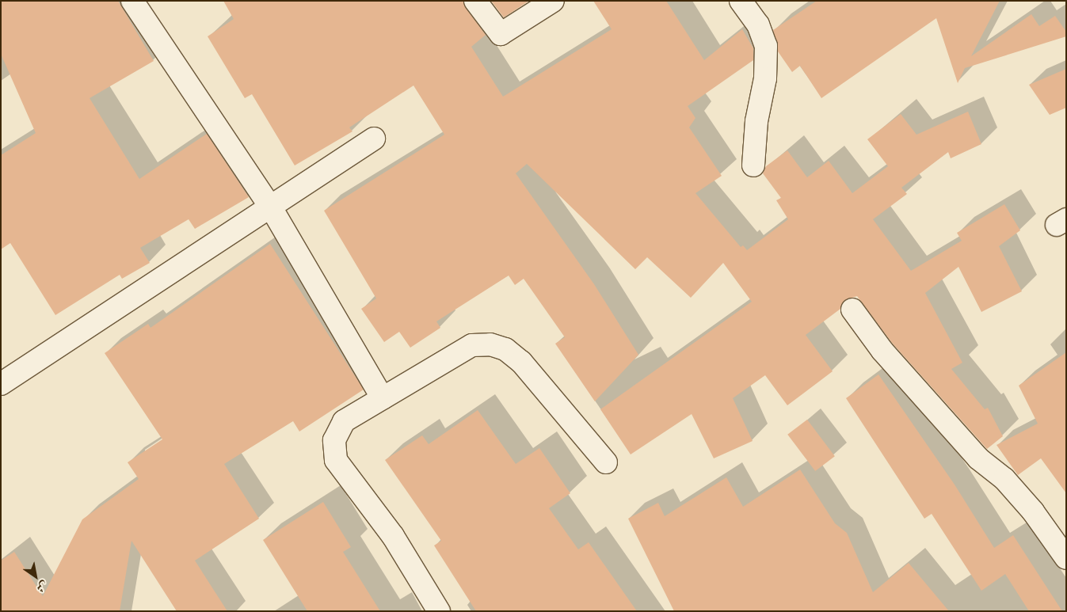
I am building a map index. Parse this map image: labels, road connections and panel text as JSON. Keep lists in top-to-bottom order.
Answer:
{
  "north": "bottom right"
}
